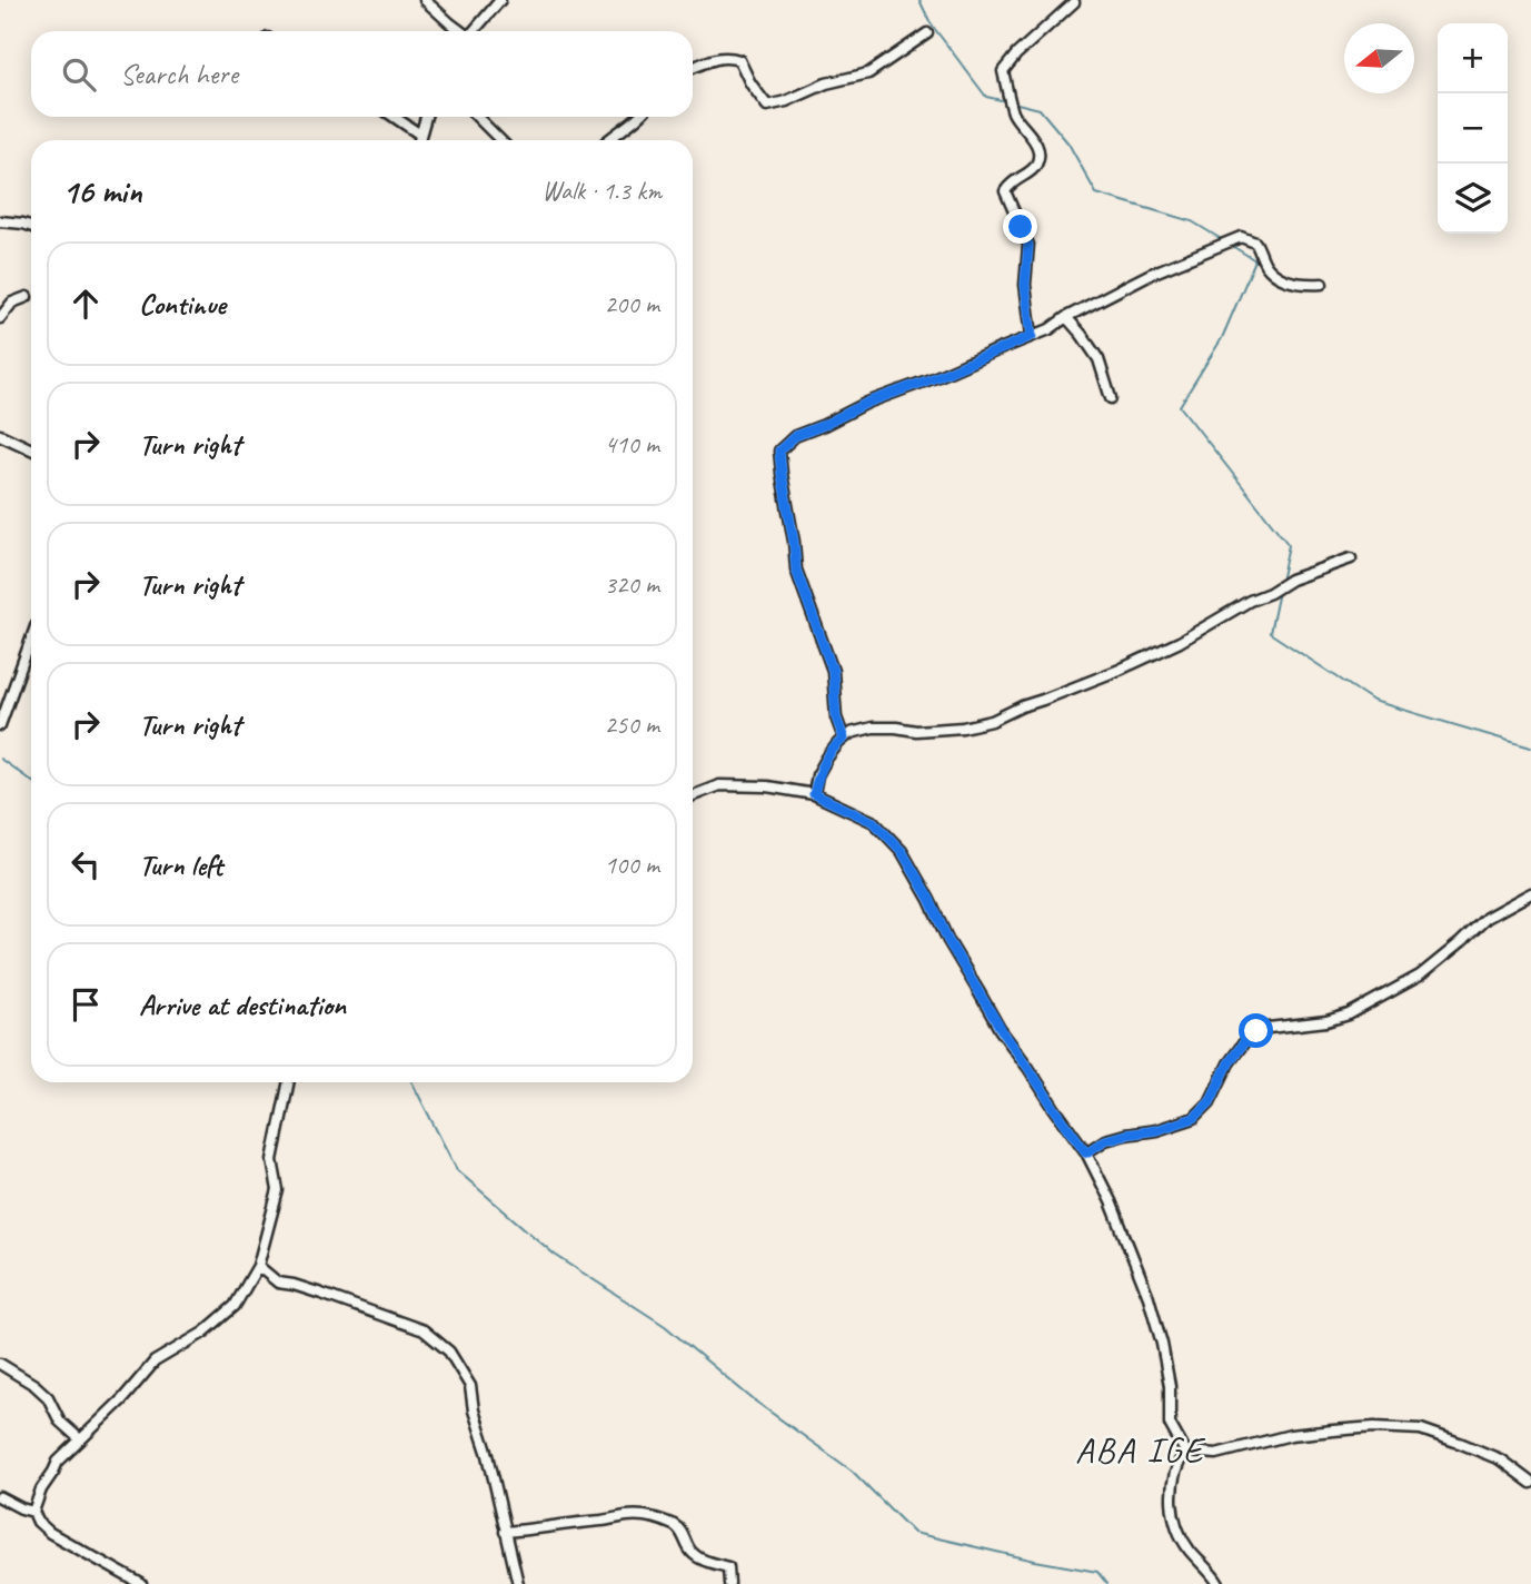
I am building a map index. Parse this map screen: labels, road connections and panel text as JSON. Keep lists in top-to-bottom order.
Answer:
{
  "districts": ["ABA IGE"],
  "north": "left",
  "page": {
    "map_buttons": ["+", "−"],
    "search": "Search here",
    "heading": ["16 min", "Walk · 1.3 km"],
    "list": [
      ["Continue", "200 m"],
      ["Turn right", "410 m"],
      ["Turn right", "320 m"],
      ["Turn right", "250 m"],
      ["Turn left", "100 m"],
      "Arrive at destination"
    ]
  }
}
